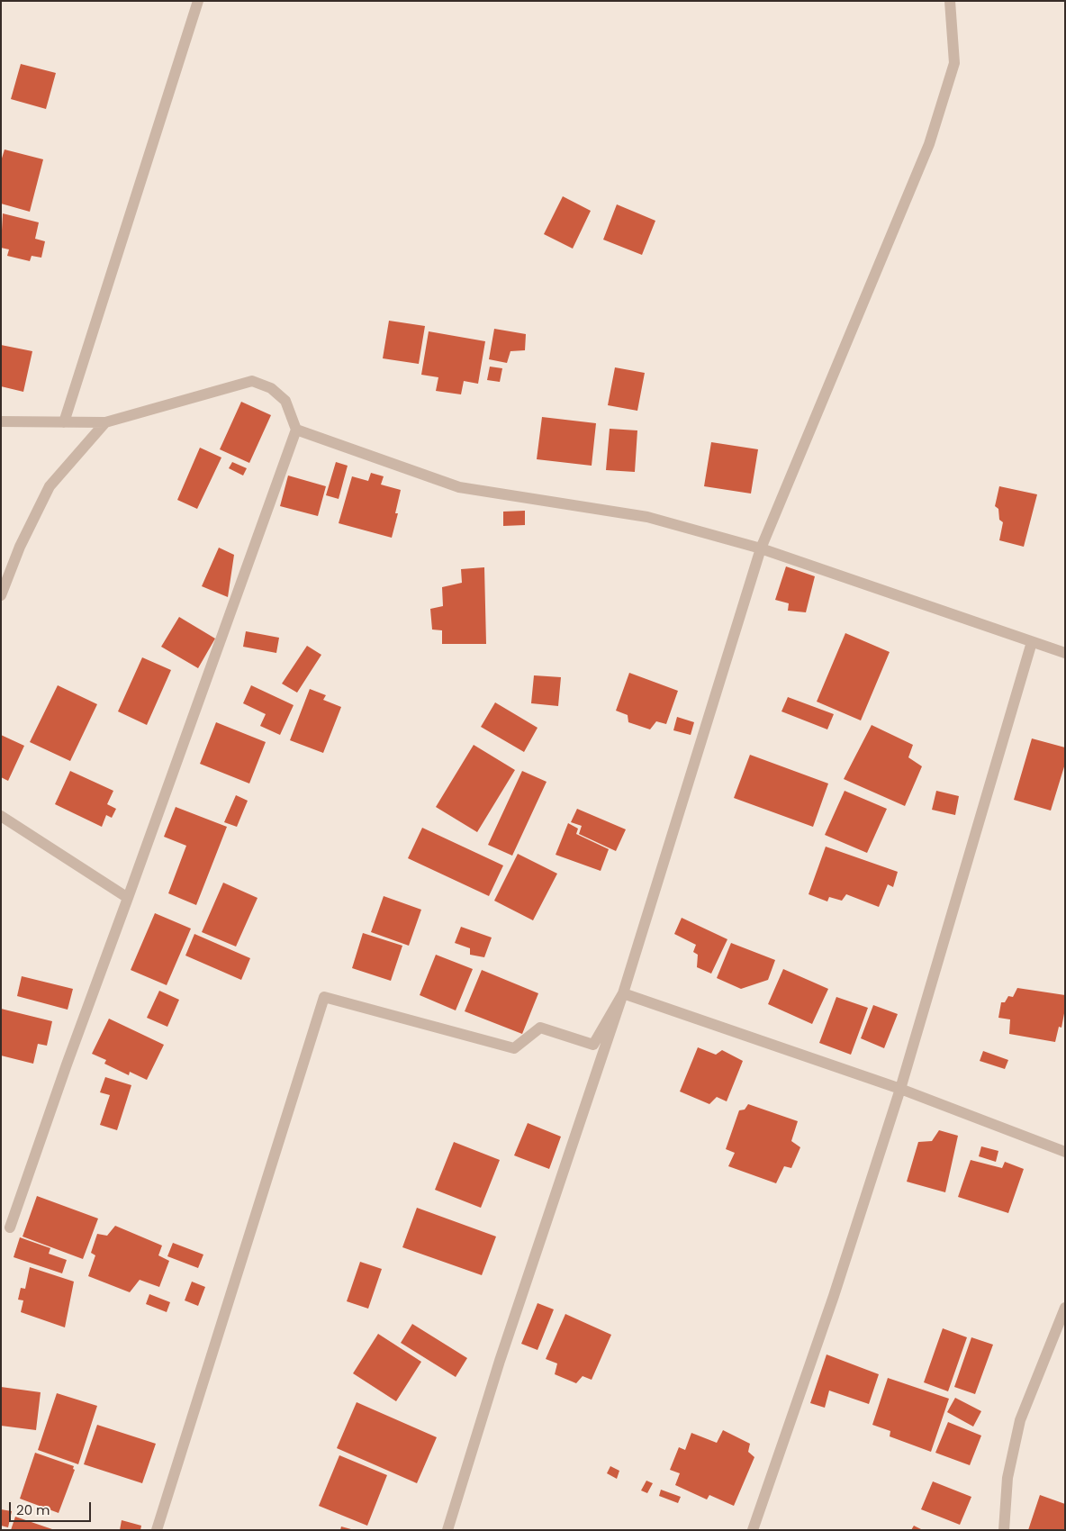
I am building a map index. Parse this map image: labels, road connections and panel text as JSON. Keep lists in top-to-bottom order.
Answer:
{
  "scale_bar": "20 m"
}
